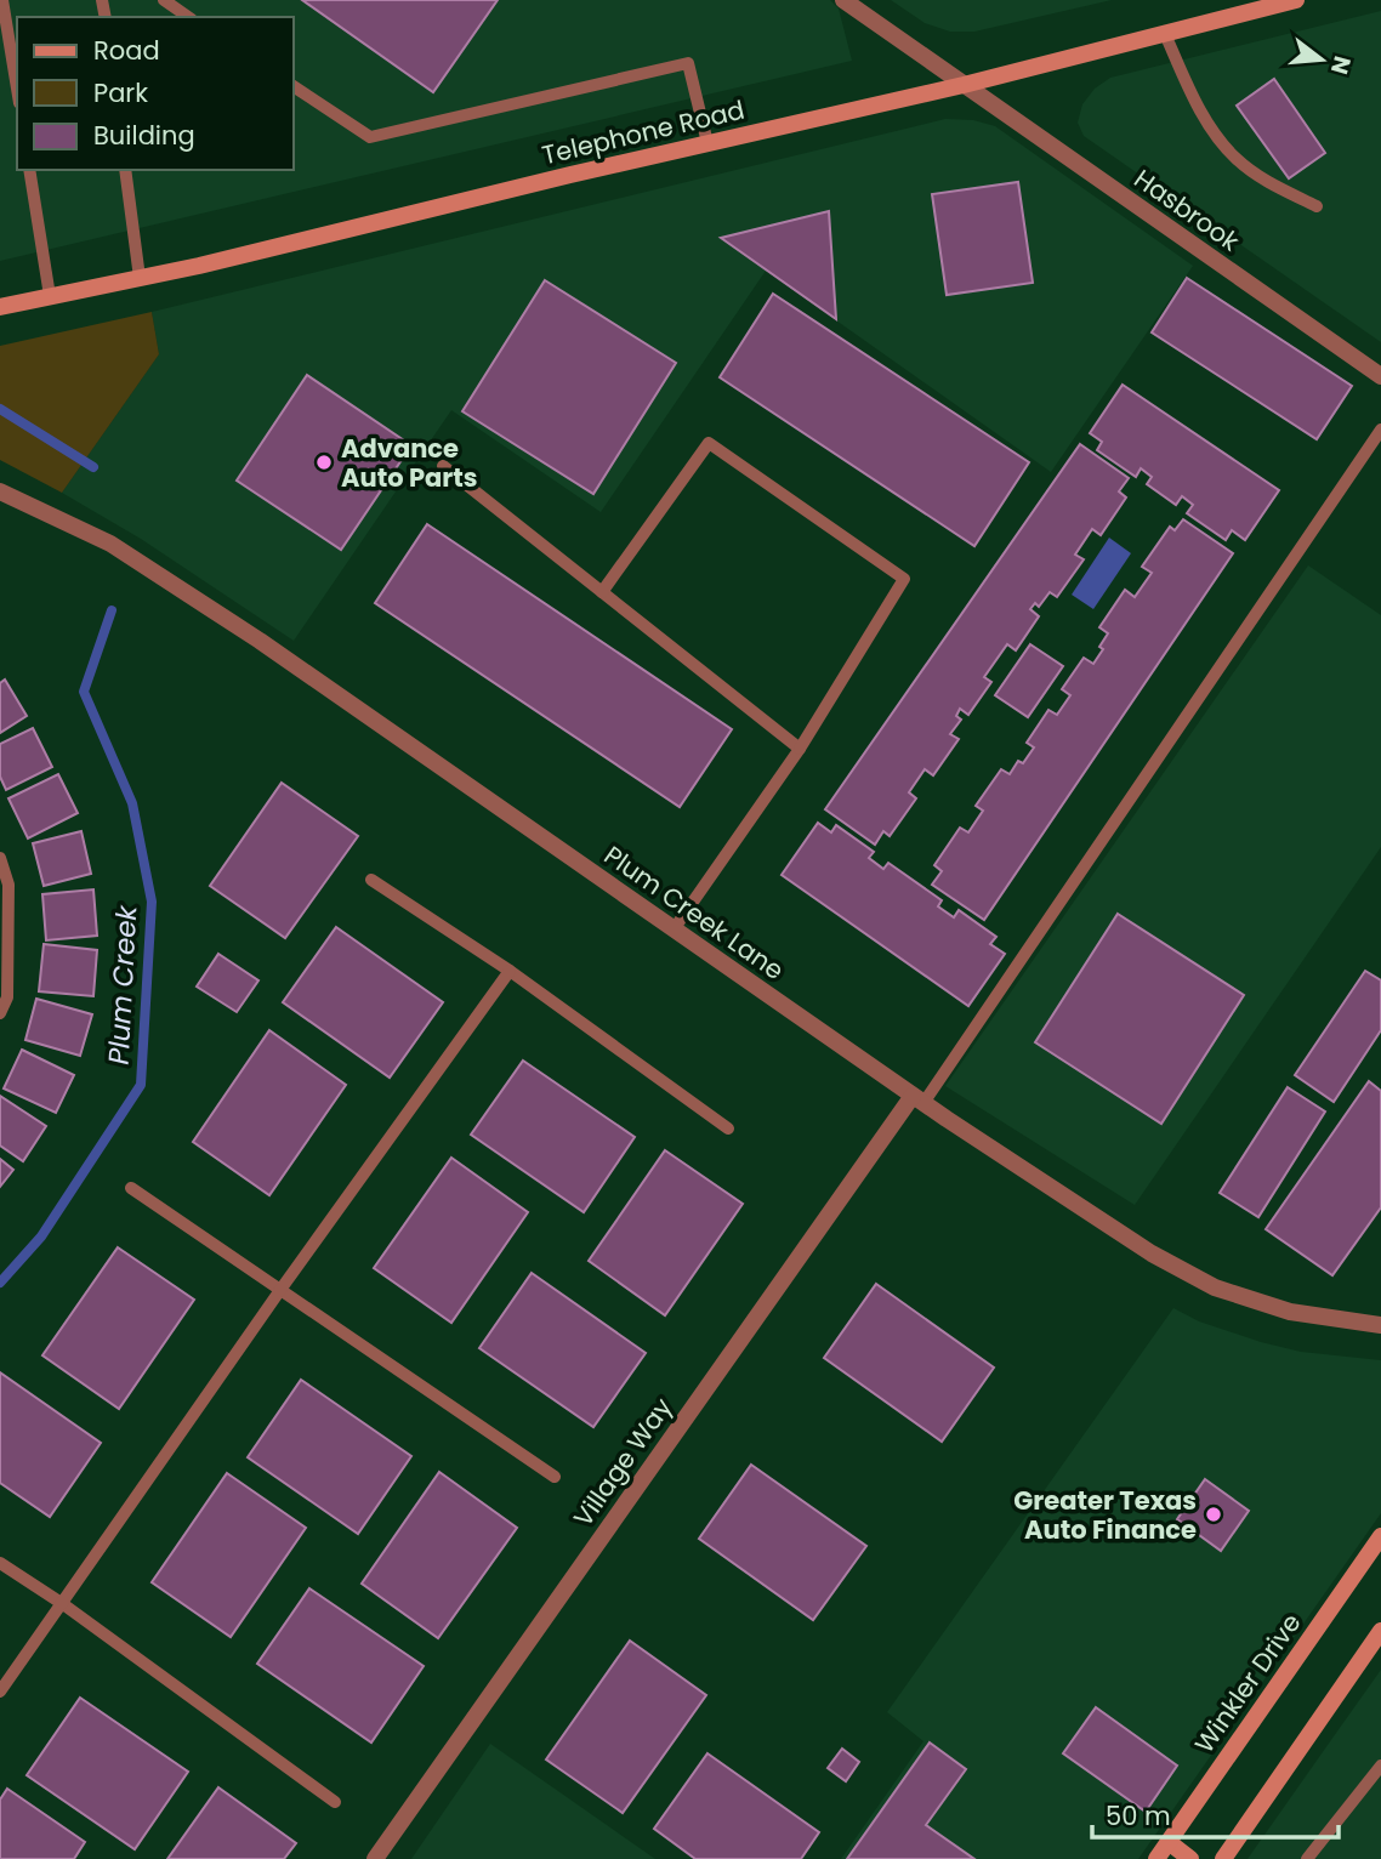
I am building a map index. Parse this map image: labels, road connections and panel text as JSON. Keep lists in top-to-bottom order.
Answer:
{
  "streets": {
    "main road": ["Telephone Road", "Winkler Drive"],
    "street": ["Hasbrook", "Plum Creek Lane", "Village Way"]
  },
  "crossings": [
    ["Telephone Road", "Hasbrook"],
    ["Plum Creek Lane", "Village Way"]
  ],
  "water": ["Plum Creek"],
  "places": ["Advance Auto Parts", "Greater Texas Auto Finance"],
  "legend": ["Road", "Park", "Building"],
  "scale_bar": "50 m",
  "north": "right"
}
